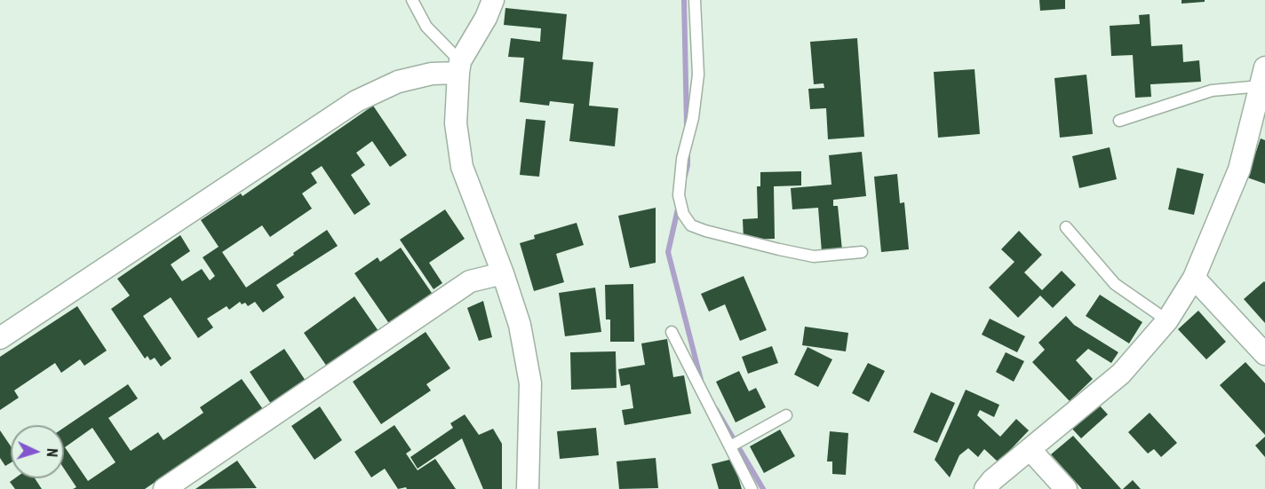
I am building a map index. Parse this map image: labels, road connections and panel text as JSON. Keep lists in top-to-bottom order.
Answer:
{
  "north": "right"
}
